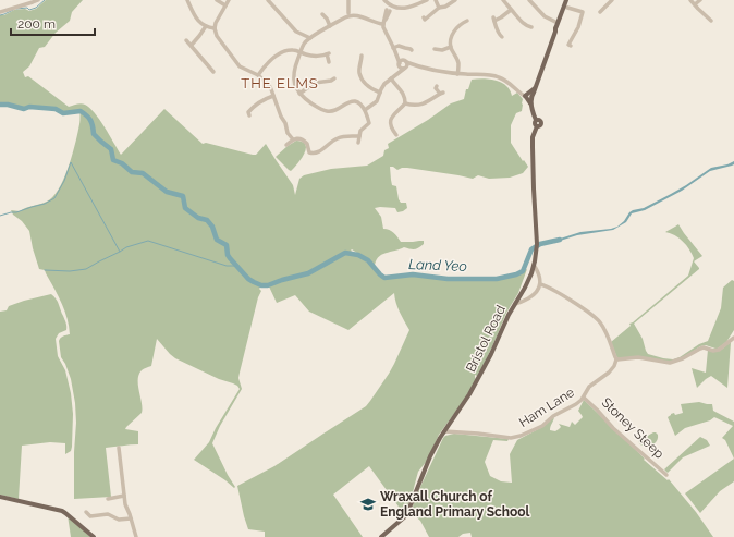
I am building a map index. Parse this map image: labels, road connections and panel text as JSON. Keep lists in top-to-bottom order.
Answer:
{
  "streets": {
    "main road": ["Bristol Road"],
    "street": ["Ham Lane", "Stoney Steep"]
  },
  "crossings": [
    ["Bristol Road", "Ham Lane"],
    ["Ham Lane", "Stoney Steep"]
  ],
  "districts": ["THE ELMS"],
  "water": ["Land Yeo"],
  "places": {
    "school or university": ["Wraxall Church of England Primary School"]
  },
  "scale_bar": "200 m"
}
